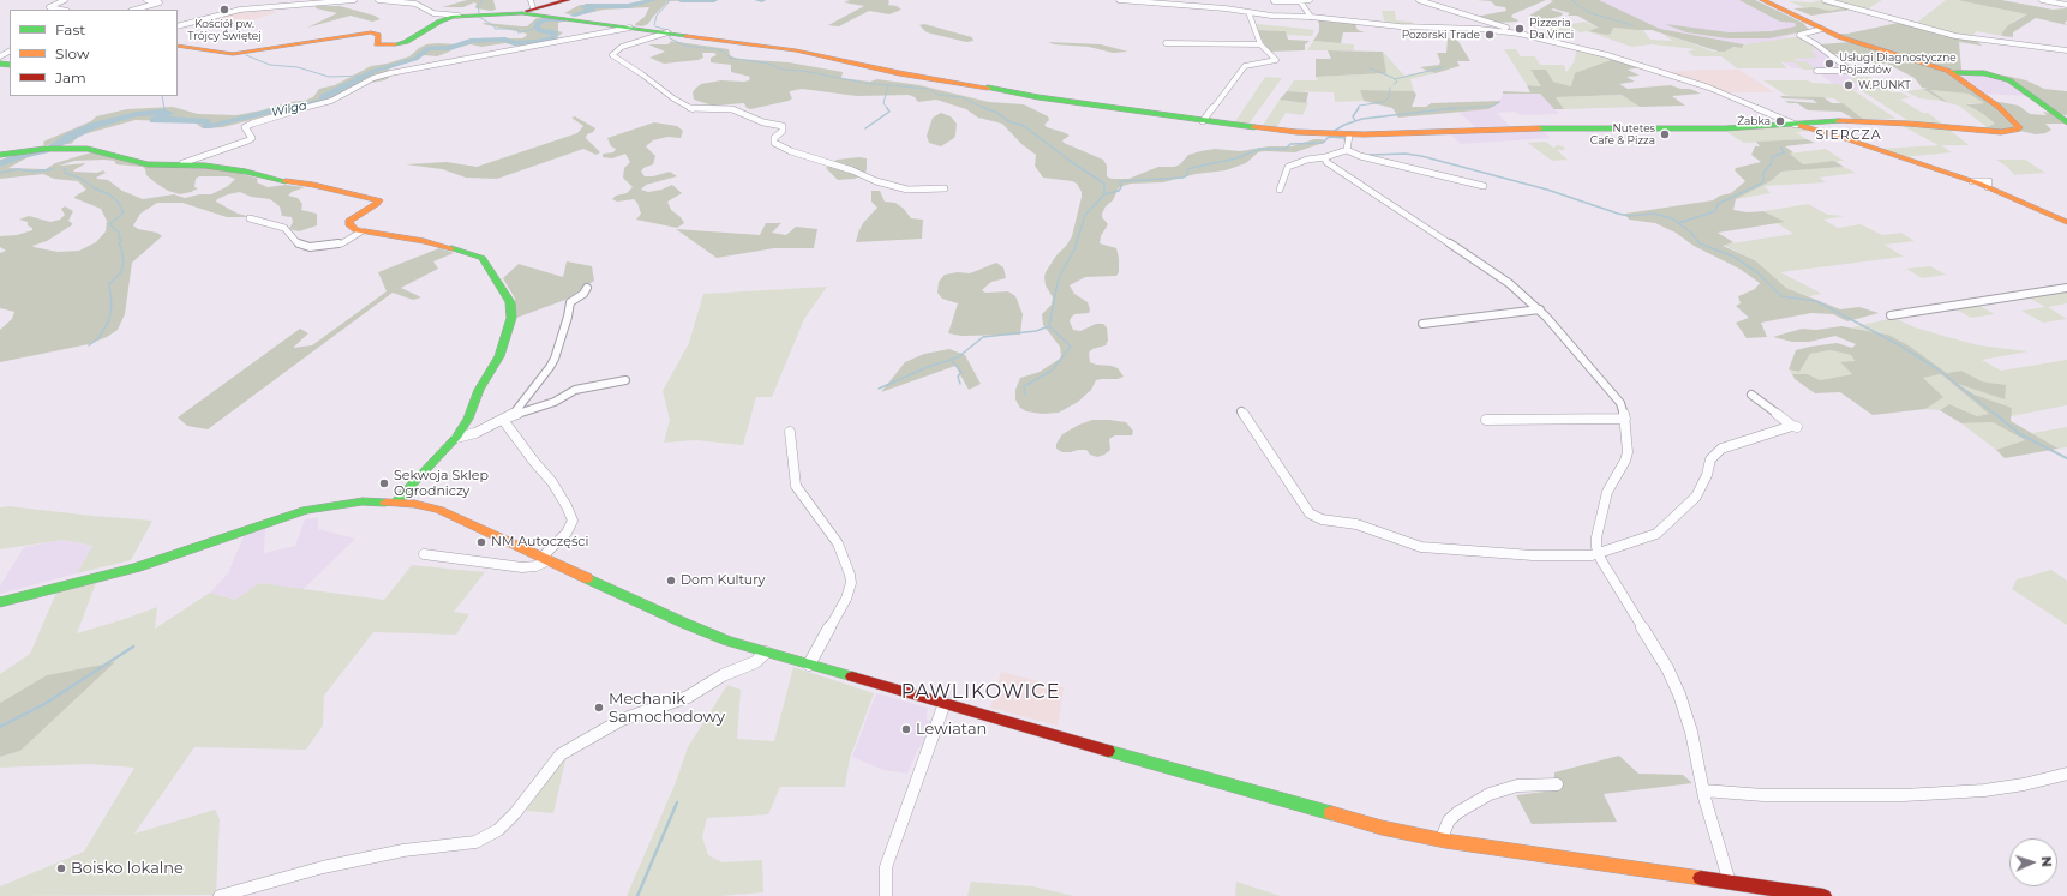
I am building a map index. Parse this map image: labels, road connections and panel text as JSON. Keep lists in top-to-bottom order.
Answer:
{
  "districts": ["SIERCZA", "PAWLIKOWICE"],
  "water": ["Wilga"],
  "places": [
    "Kościół pw. Trójcy Świętej",
    "Pizzeria Da Vinci",
    "Pozorski Trade",
    "Usługi Diagnostyczne Pojazdów",
    "W.PUNKT",
    "Żabka",
    "Nutetes Cafe & Pizza",
    "Sekwoja Sklep Ogrodniczy",
    "NM Autoczęści",
    "Dom Kultury",
    "Mechanik Samochodowy",
    "Lewiatan",
    "Boisko lokalne"
  ],
  "legend": ["Fast", "Slow", "Jam"],
  "north": "right"
}
